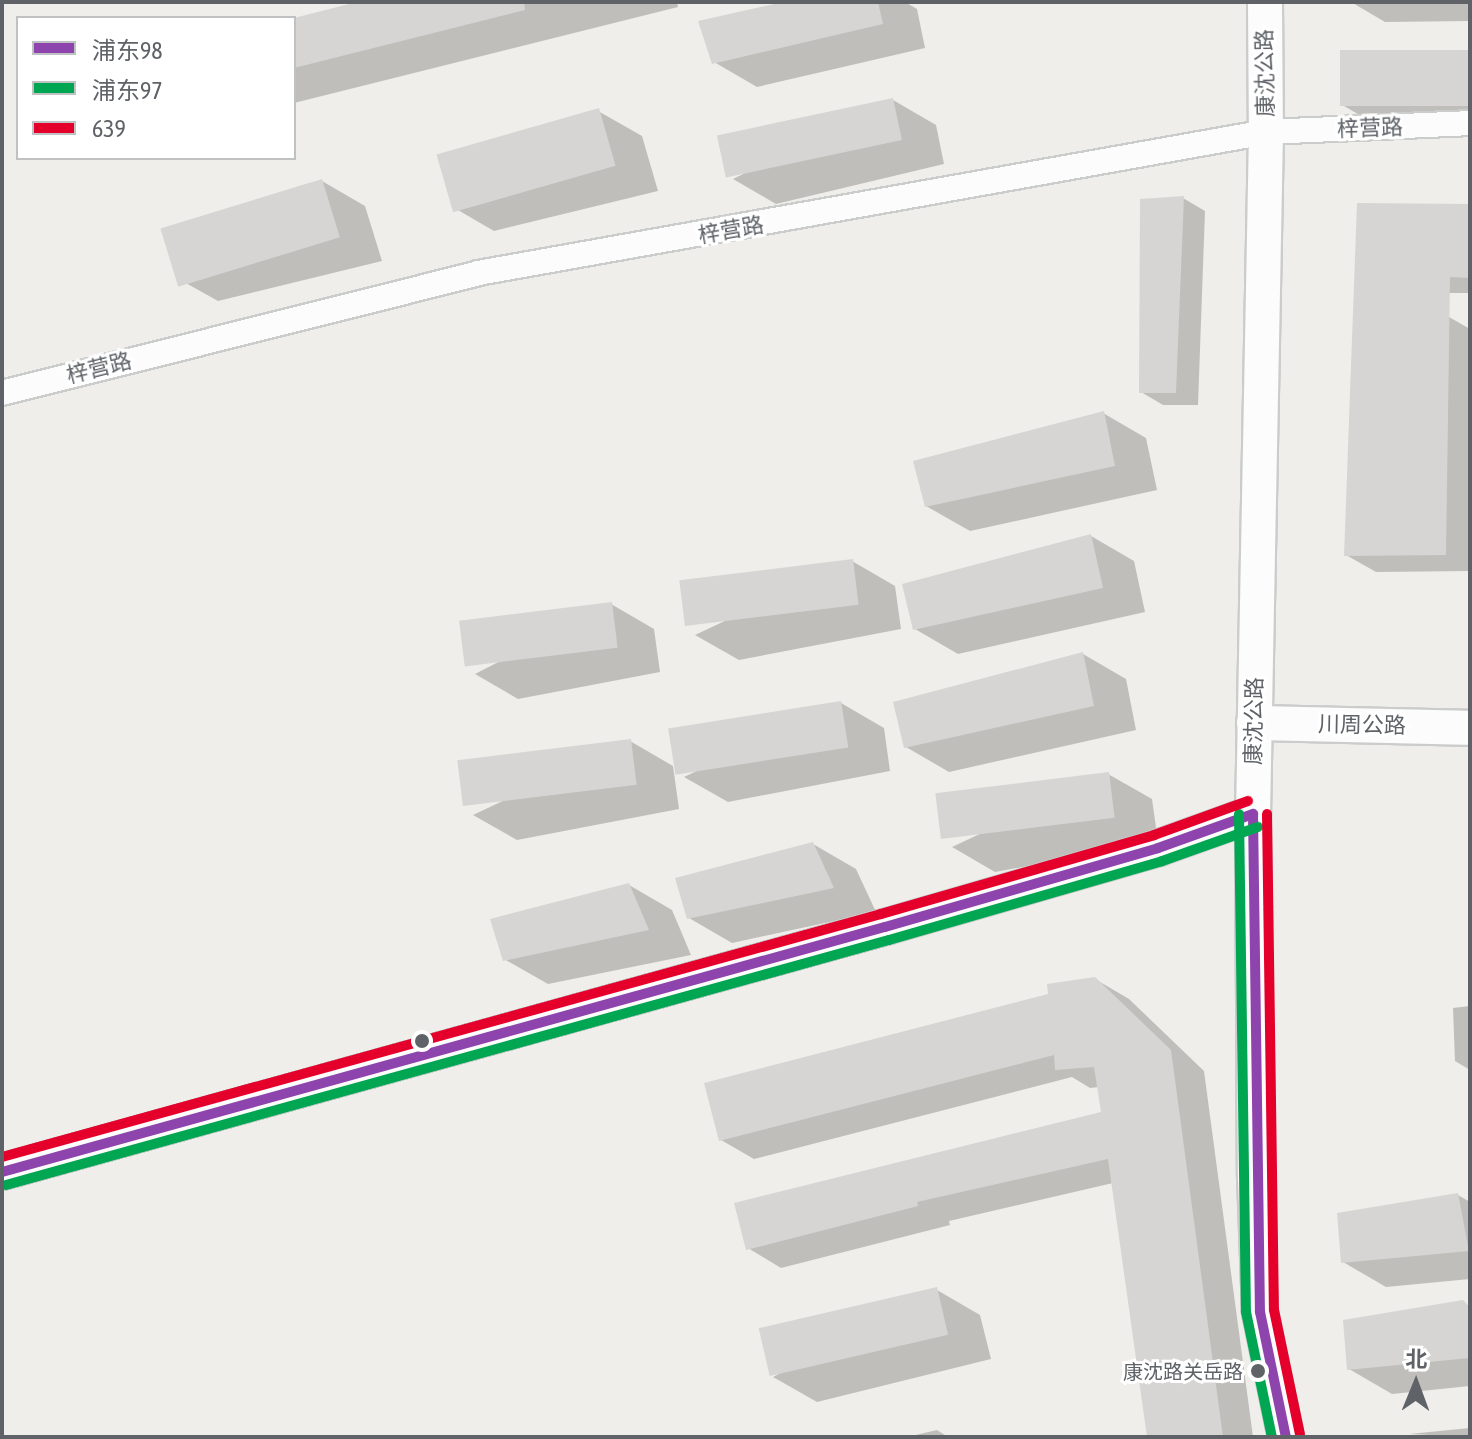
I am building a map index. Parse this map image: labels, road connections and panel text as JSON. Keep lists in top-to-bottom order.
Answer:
{
  "streets": {
    "street": ["康沈公路", "梓营路", "川周公路"]
  },
  "crossings": [
    ["康沈公路", "梓营路"],
    ["康沈公路", "川周公路"]
  ],
  "places": ["康沈路关岳路"],
  "lines": ["transit line 639", "transit line 浦东98", "transit line 浦东97"],
  "legend": ["浦东98", "浦东97", "639"],
  "north": "top"
}
